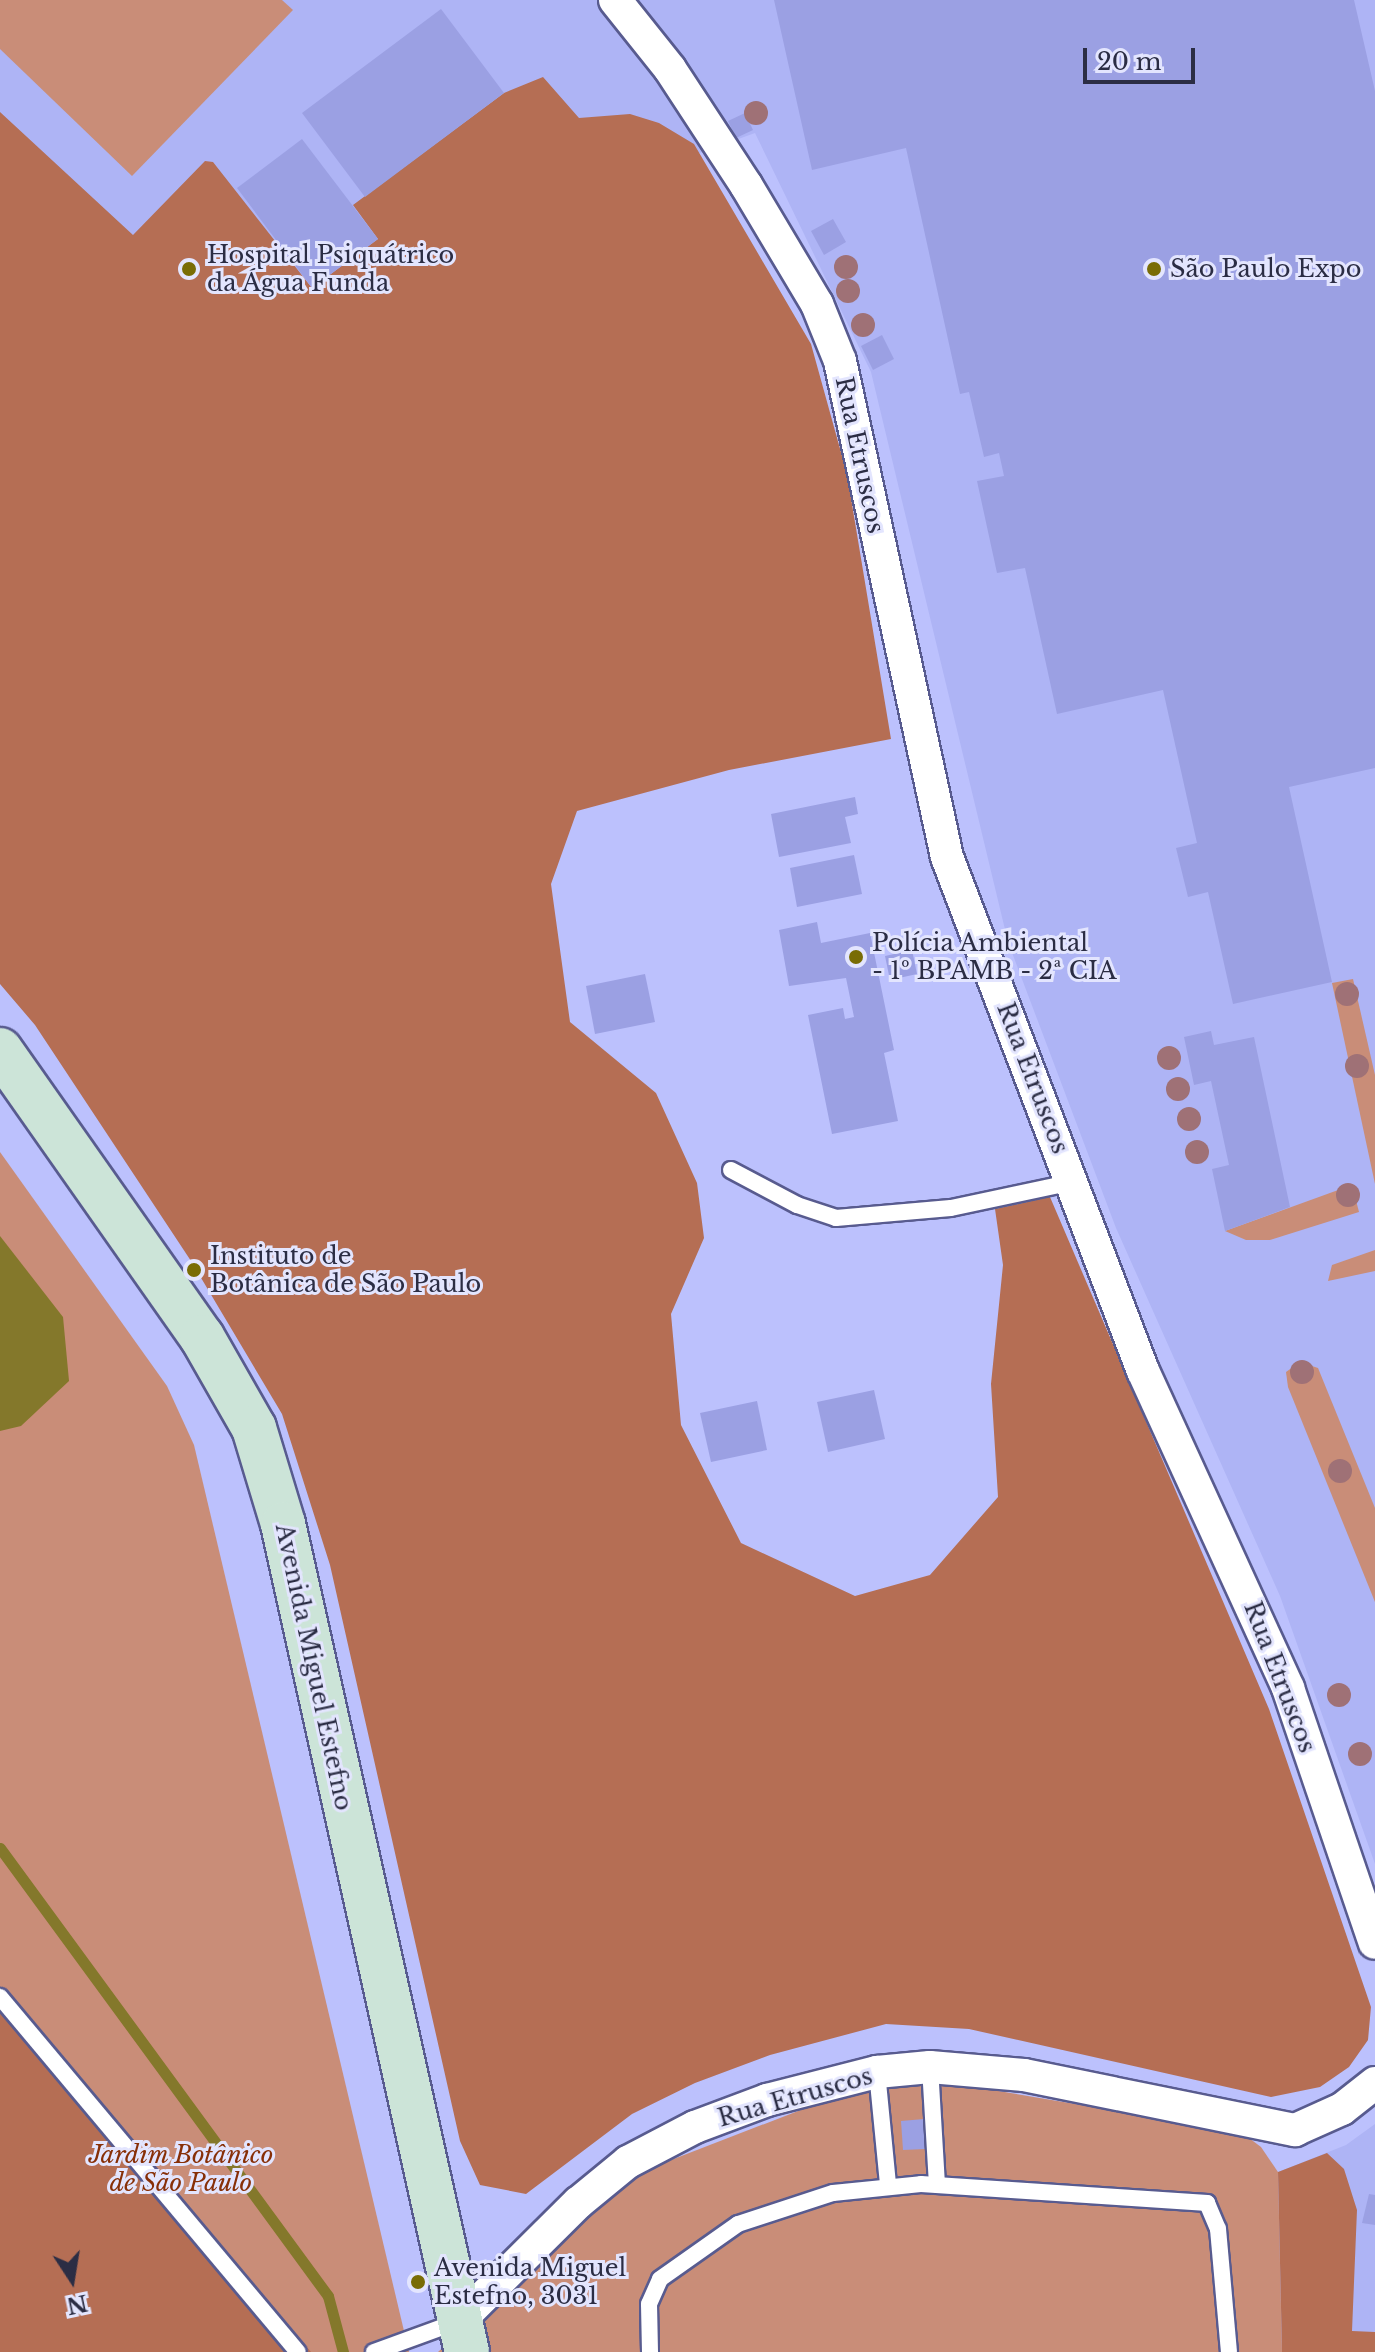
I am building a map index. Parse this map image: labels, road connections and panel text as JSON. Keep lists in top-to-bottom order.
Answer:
{
  "streets": {
    "main road": ["Avenida Miguel Estefno"],
    "street": ["Rua Etruscos"]
  },
  "crossings": [
    ["Rua Etruscos", "Avenida Miguel Estefno"]
  ],
  "parks": ["Jardim Botânico de São Paulo"],
  "places": [
    "Hospital Psiquátrico da Água Funda",
    "São Paulo Expo",
    "Polícia Ambiental - 1º BPAMB - 2ª CIA",
    "Instituto de Botânica de São Paulo",
    "Avenida Miguel Estefno, 3031"
  ],
  "scale_bar": "20 m",
  "north": "bottom"
}
